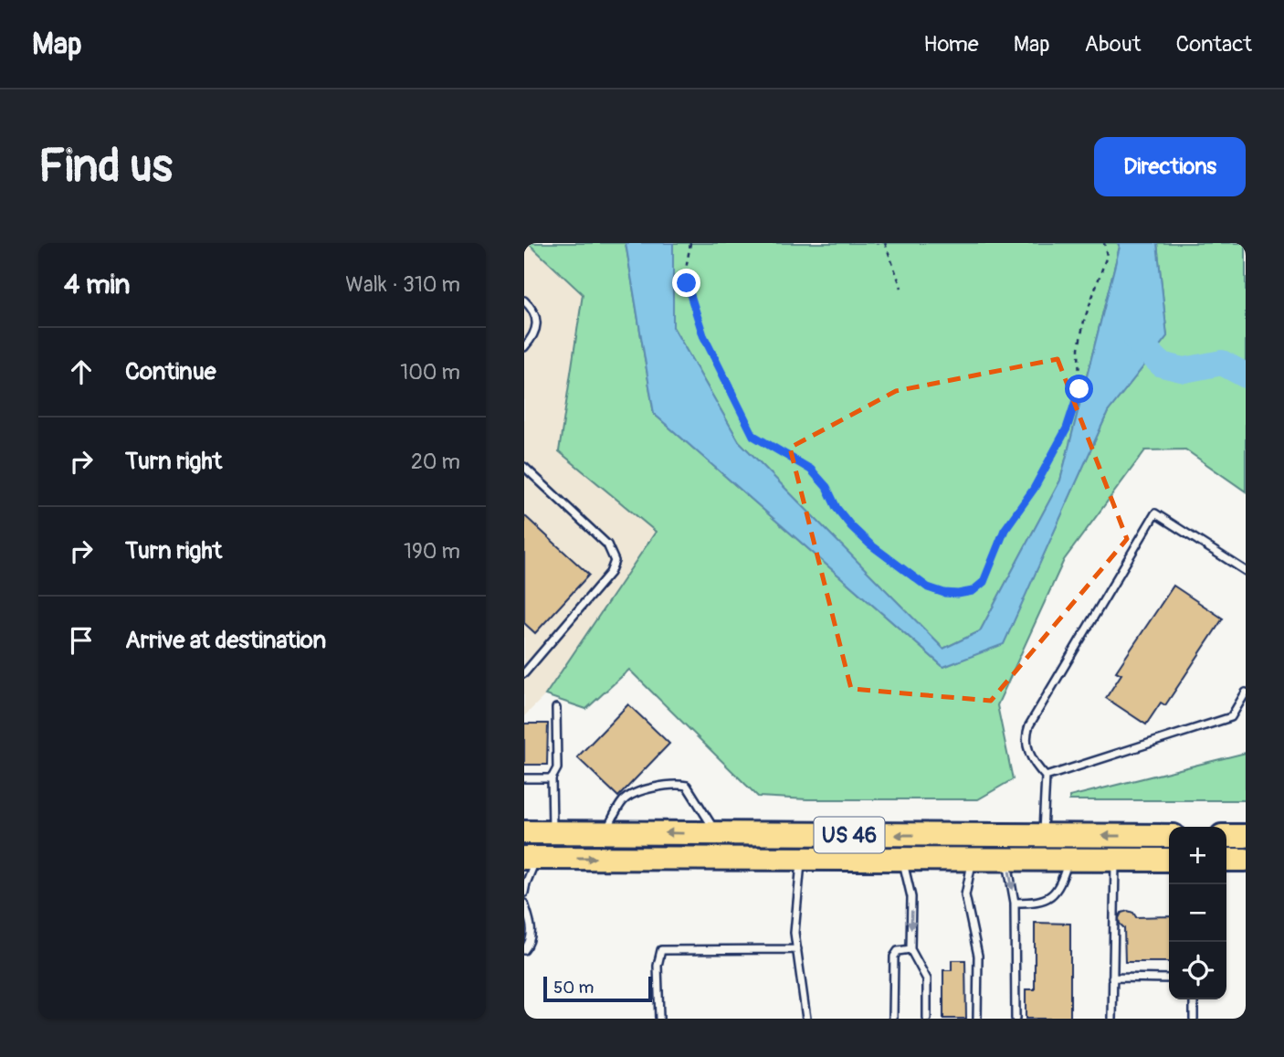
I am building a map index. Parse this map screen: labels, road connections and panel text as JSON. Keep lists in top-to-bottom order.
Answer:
{
  "streets": {
    "highway": ["US 46"]
  },
  "scale_bar": "50 m",
  "page": {
    "header": "Map",
    "nav": [
      "Home",
      "Map",
      "About",
      "Contact"
    ],
    "buttons": "Directions",
    "title": "Find us",
    "heading": ["4 min", "Walk · 310 m"],
    "list": [
      ["Continue", "100 m"],
      ["Turn right", "20 m"],
      ["Turn right", "190 m"],
      "Arrive at destination"
    ],
    "map_buttons": ["+", "−"],
    "scale": "50 m"
  }
}
